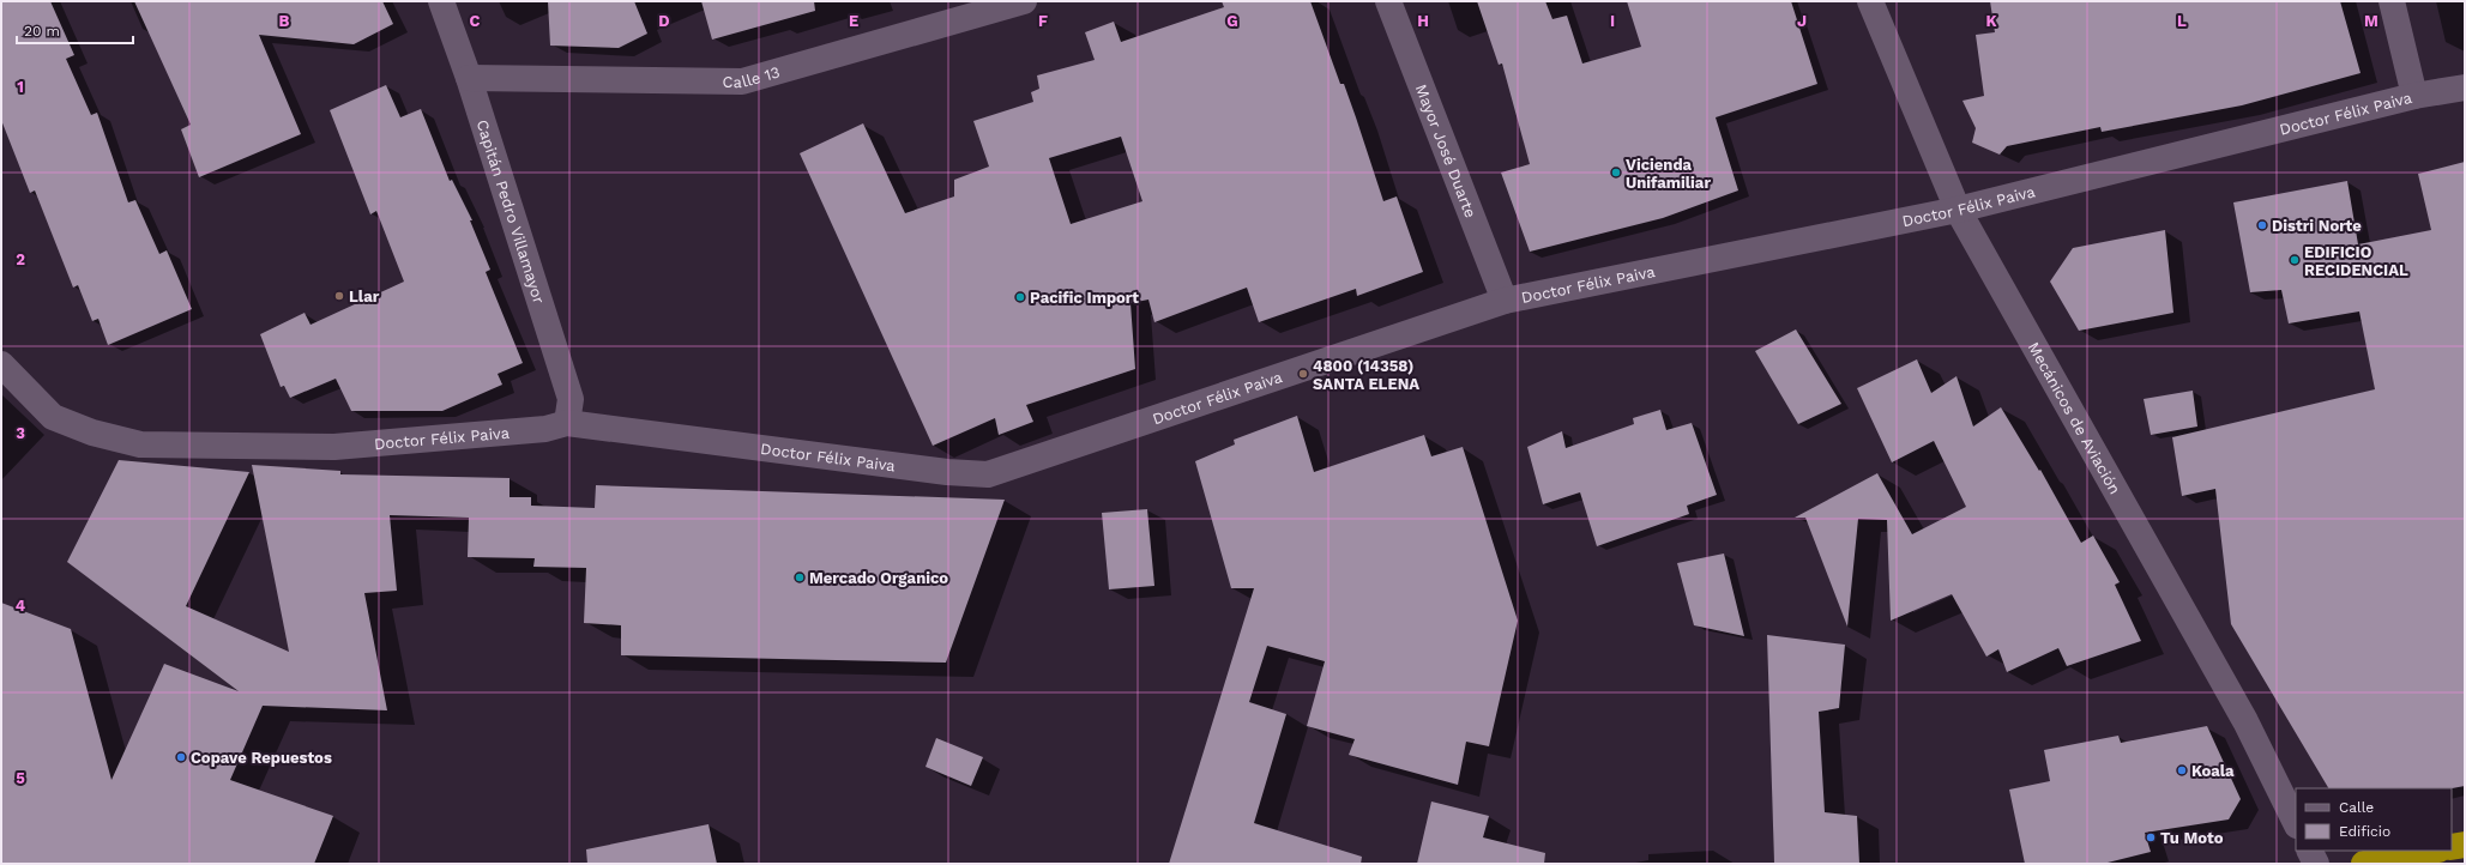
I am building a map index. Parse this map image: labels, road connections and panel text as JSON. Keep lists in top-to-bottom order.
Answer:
{
  "streets": {
    "street": [
      "Calle 13",
      "Doctor Félix Paiva",
      "Mayor José Duarte",
      "Capitán Pedro Villamayor",
      "Mecánicos de Aviación"
    ]
  },
  "crossings": [
    ["Calle 13", "Capitán Pedro Villamayor"],
    ["Doctor Félix Paiva", "Mayor José Duarte"],
    ["Doctor Félix Paiva", "Capitán Pedro Villamayor"],
    ["Doctor Félix Paiva", "Mecánicos de Aviación"]
  ],
  "places": [
    "Vicienda Unifamiliar",
    "Distri Norte",
    "EDIFICIO RECIDENCIAL",
    "Llar",
    "Pacific Import",
    "4800 (14358) SANTA ELENA",
    "Mercado Organico",
    "Copave Repuestos",
    "Koala",
    "Tu Moto"
  ],
  "legend": ["Calle", "Edificio"],
  "scale_bar": "20 m",
  "grid": {
    "columns": [
      "B",
      "C",
      "D",
      "E",
      "F",
      "G",
      "H",
      "I",
      "J",
      "K",
      "L",
      "M"
    ],
    "rows": [
      "1",
      "2",
      "3",
      "4",
      "5"
    ]
  }
}
